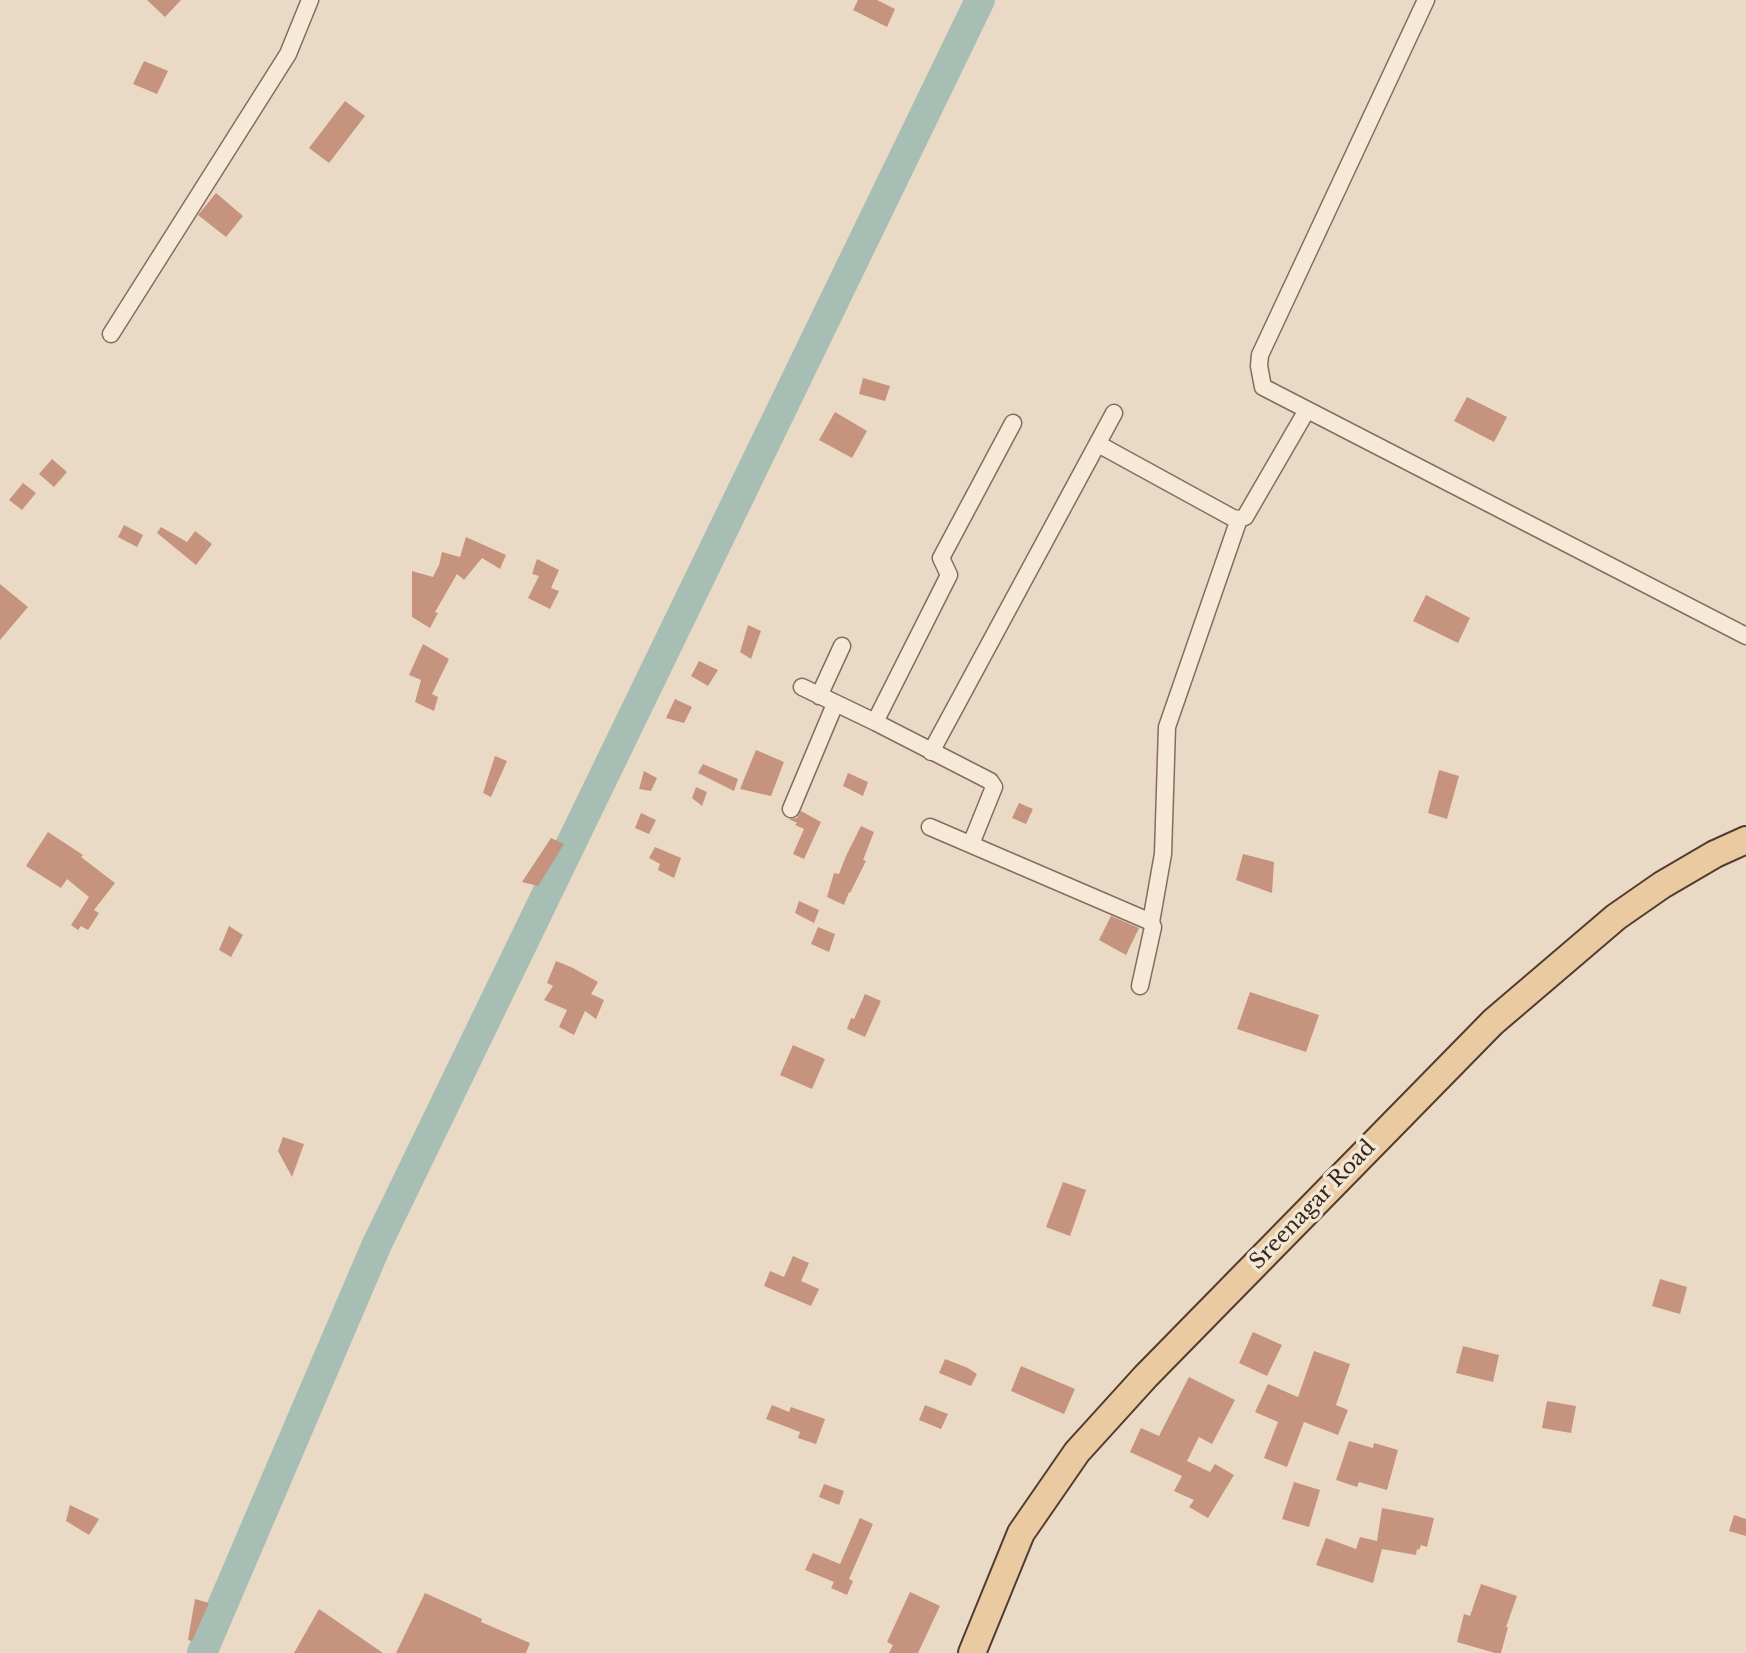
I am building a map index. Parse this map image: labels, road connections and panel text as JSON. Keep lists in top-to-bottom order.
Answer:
{
  "streets": {
    "main road": ["Sreenagar Road"]
  }
}
